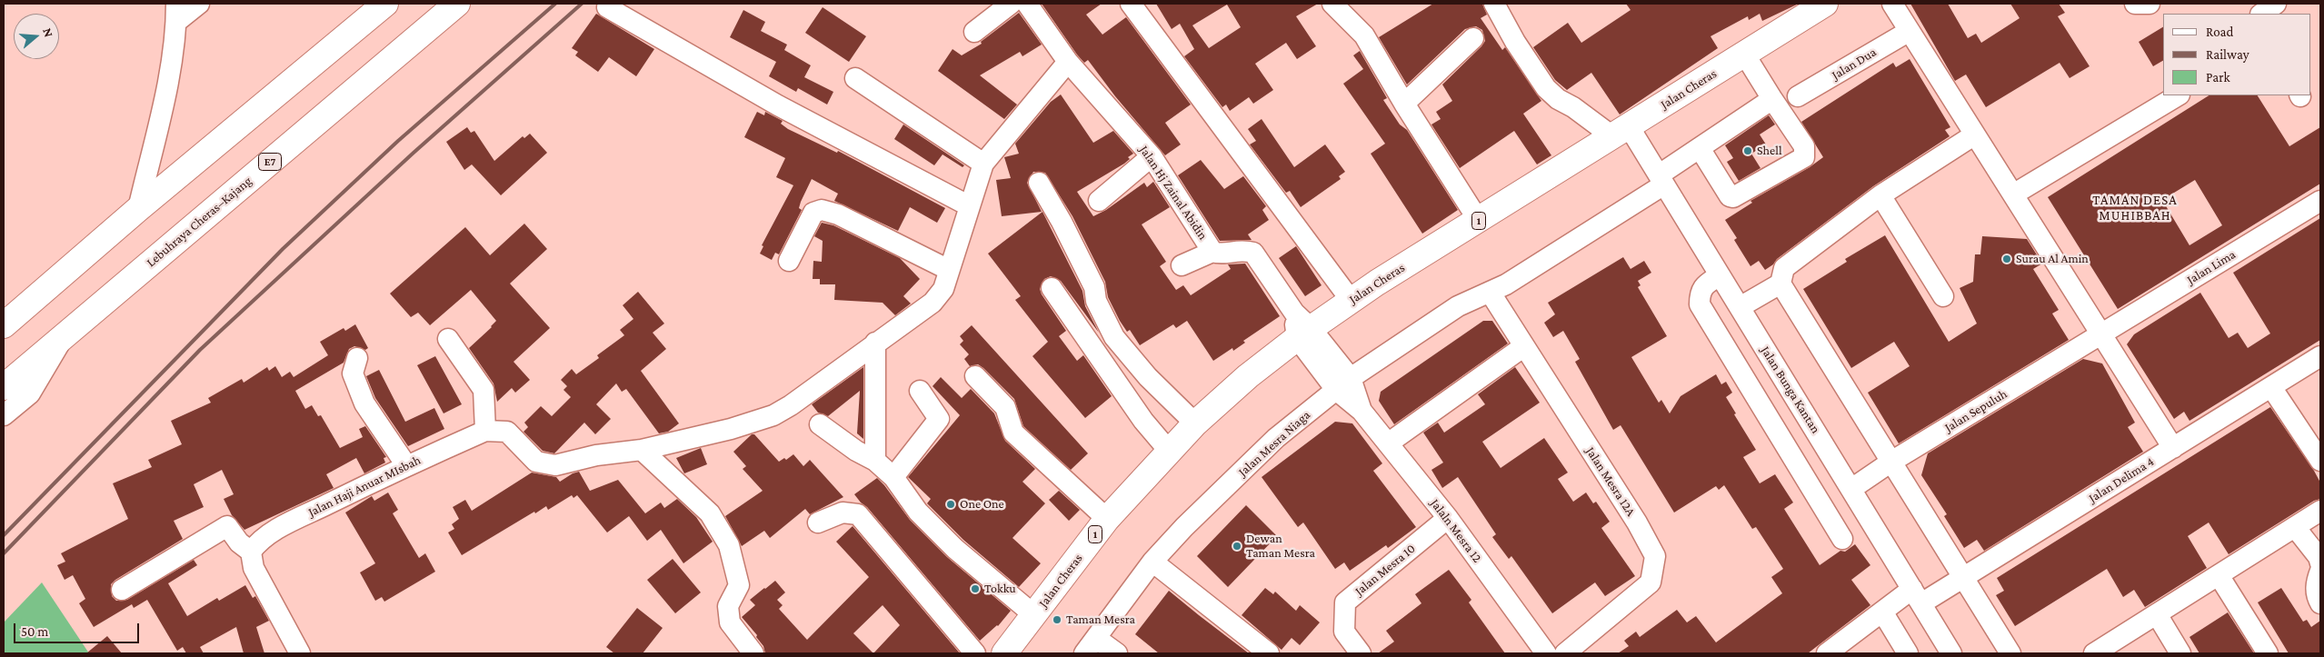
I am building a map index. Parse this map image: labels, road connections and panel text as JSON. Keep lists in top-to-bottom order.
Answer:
{
  "streets": {
    "main road": [
      "Jalan Cheras",
      "E7",
      "1",
      "Lebuhraya Cheras–Kajang"
    ],
    "street": [
      "Jalan Dua",
      "Jalan Hj Zainal Abidin",
      "Jalan Lima",
      "Jalan Bunga Kantan",
      "Jalan Sepuluh",
      "Jalan Mesra Niaga",
      "Jalan Delima 4",
      "Jalan Mesra 12A",
      "Jalan Haji Anuar MIsbah",
      "Jalaln Mesra 12",
      "Jalan Mesra 10"
    ]
  },
  "crossings": [
    ["Jalan Cheras", "Jalan Hj Zainal Abidin"],
    ["Jalan Cheras", "Jalan Bunga Kantan"],
    ["Jalan Cheras", "Jalaln Mesra 12"],
    ["Jalan Hj Zainal Abidin", "Jalaln Mesra 12"],
    ["Jalan Lima", "Jalan Sepuluh"],
    ["Jalan Bunga Kantan", "Jalan Sepuluh"],
    ["Jalan Bunga Kantan", "Jalan Mesra Niaga"],
    ["Jalan Bunga Kantan", "Jalan Delima 4"],
    ["Jalan Mesra Niaga", "Jalan Mesra 12A"],
    ["Jalan Mesra Niaga", "Jalaln Mesra 12"],
    ["Jalaln Mesra 12", "Jalan Mesra 10"]
  ],
  "districts": ["TAMAN DESA MUHIBBAH"],
  "places": [
    "Shell",
    "Surau Al Amin",
    "One One",
    "Dewan Taman Mesra",
    "Tokku",
    "Taman Mesra"
  ],
  "legend": ["Road", "Railway", "Park"],
  "scale_bar": "50 m",
  "north": "right"
}
